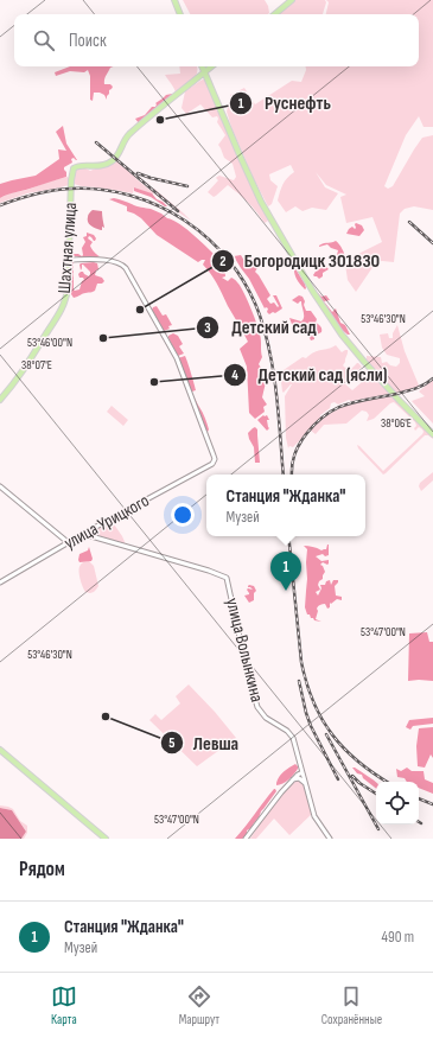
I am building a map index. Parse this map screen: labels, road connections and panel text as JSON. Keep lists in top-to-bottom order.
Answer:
{
  "streets": {
    "main road": ["Шахтная улица"],
    "street": ["улица Урицкого", "улица Волынкина"]
  },
  "crossings": [
    ["Шахтная улица", "улица Урицкого"]
  ],
  "places": [
    "Руснефть",
    "Богородицк 301830",
    "Детский сад",
    "Детский сад (ясли)",
    "Левша"
  ],
  "page": {
    "search": "Поиск",
    "popup": ["Станция \"Жданка\"", "Музей"],
    "pins": "1",
    "heading": "Рядом",
    "list": [
      {
        "mark": "1",
        "name": "Станция \"Жданка\"",
        "note": "Музей",
        "value": "490 m"
      }
    ],
    "nav": ["Карта", "Маршрут", "Сохранённые"]
  },
  "coordinates": [
    "53°46'30\"N",
    "53°46'00\"N",
    "38°07'E",
    "38°06'E",
    "53°47'00\"N"
  ]
}
